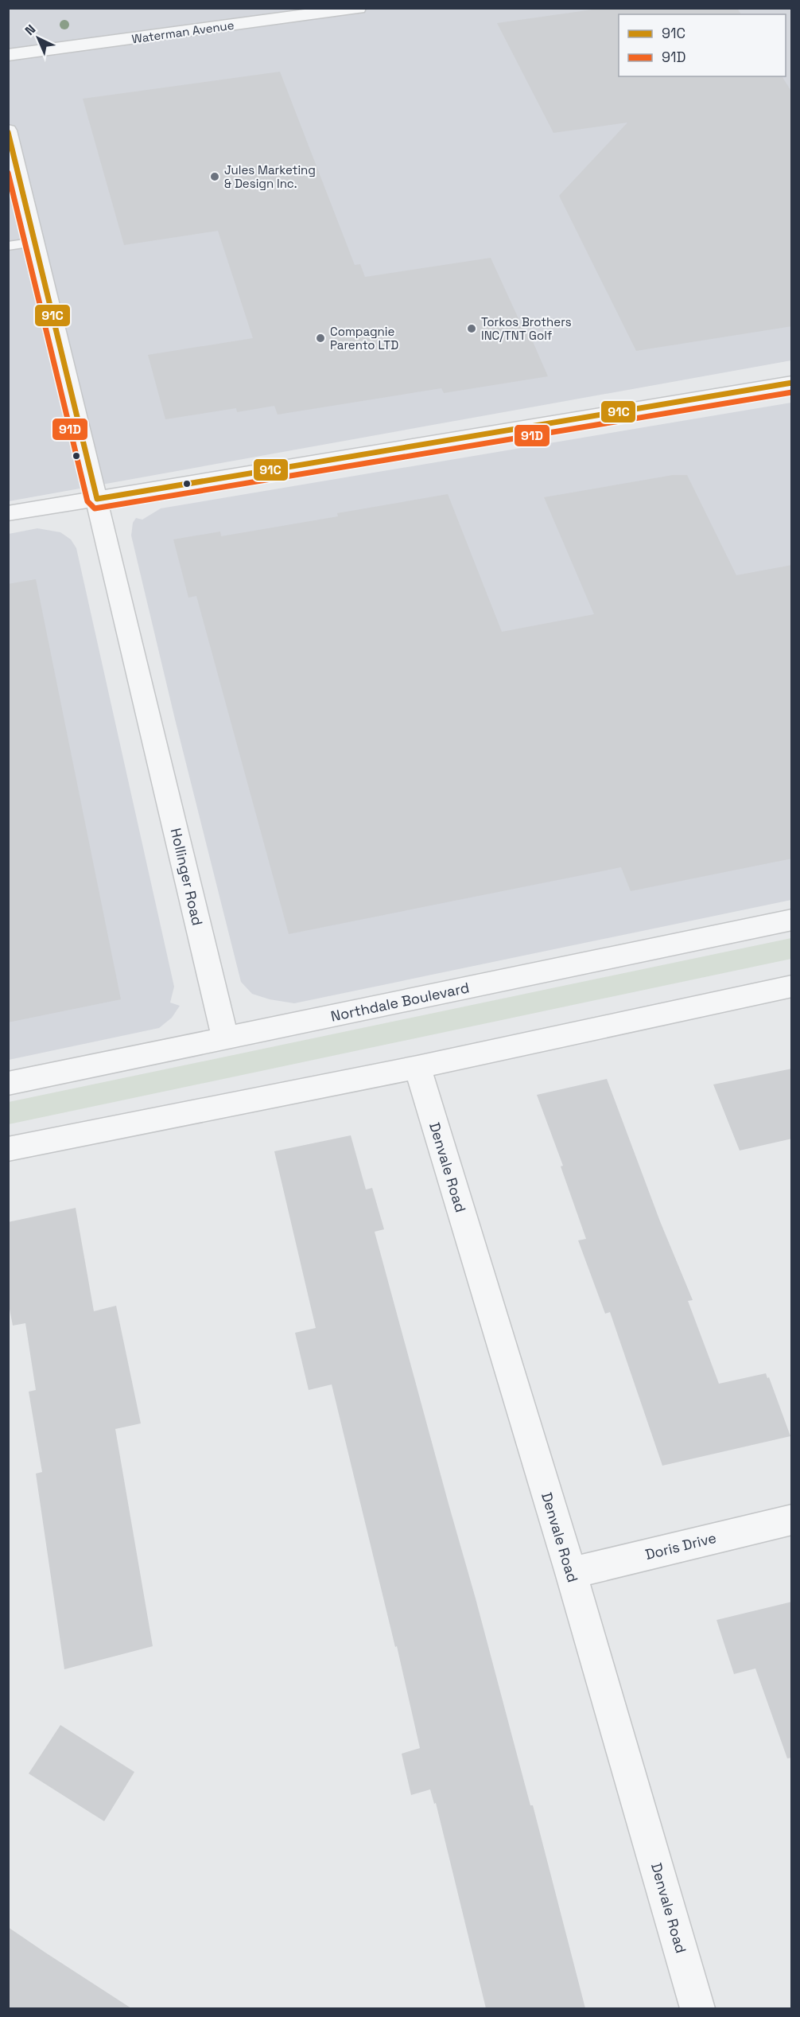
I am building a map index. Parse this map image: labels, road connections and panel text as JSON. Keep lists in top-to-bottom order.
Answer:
{
  "streets": {
    "street": [
      "Waterman Avenue",
      "Hollinger Road",
      "Northdale Boulevard",
      "Denvale Road",
      "Doris Drive"
    ]
  },
  "crossings": [
    ["Hollinger Road", "Northdale Boulevard"],
    ["Denvale Road", "Doris Drive"]
  ],
  "places": ["Jules Marketing & Design Inc.", "Torkos Brothers INC/TNT Golf", "Compagnie Parento LTD"],
  "lines": ["transit line 91C", "transit line 91D"],
  "legend": ["91C", "91D"],
  "north": "top left"
}
